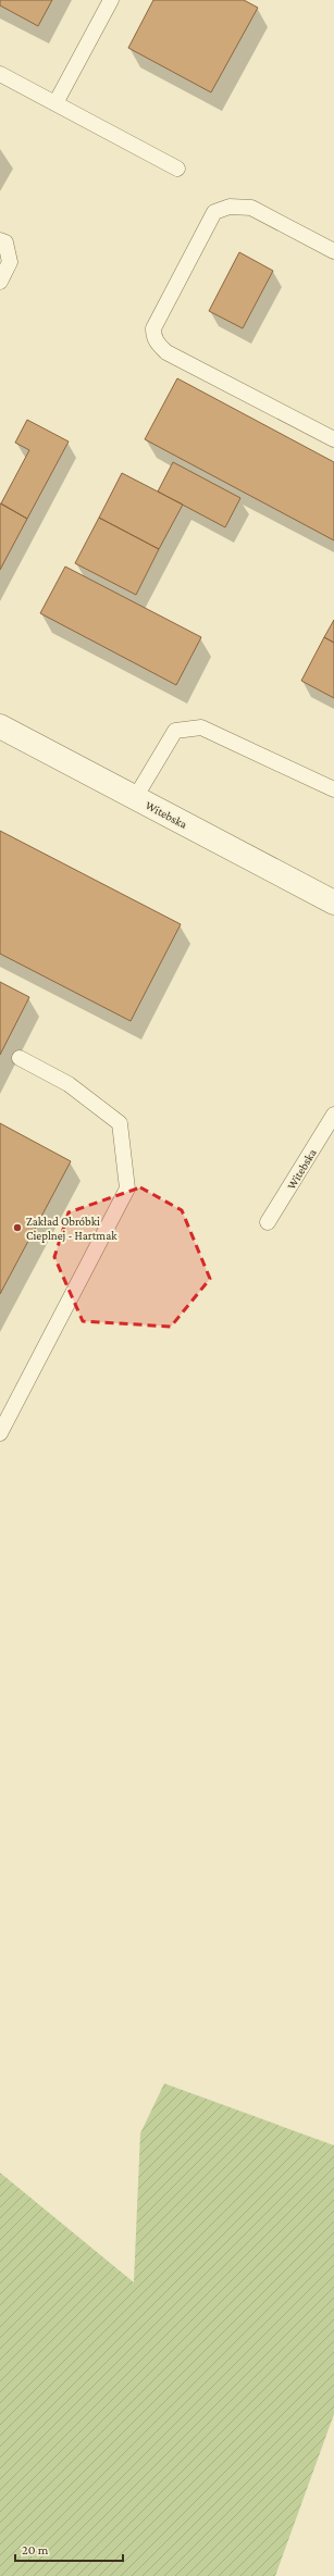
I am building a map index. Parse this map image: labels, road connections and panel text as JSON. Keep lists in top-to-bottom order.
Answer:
{
  "streets": {
    "street": ["Witebska"]
  },
  "places": ["Zakład Obróbki Cieplnej - Hartmak"],
  "scale_bar": "20 m"
}
